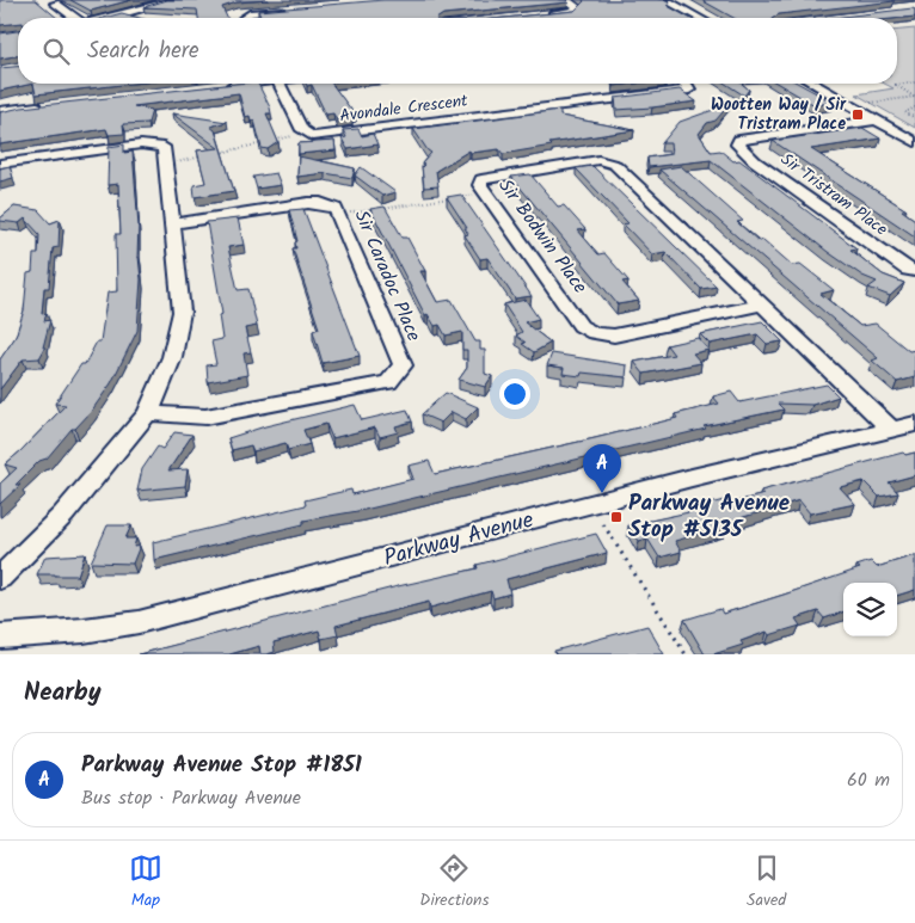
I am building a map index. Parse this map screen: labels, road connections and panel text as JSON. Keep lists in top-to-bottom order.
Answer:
{
  "streets": {
    "street": [
      "Avondale Crescent",
      "Sir Tristram Place",
      "Sir Bodwin Place",
      "Sir Caradoc Place",
      "Parkway Avenue"
    ]
  },
  "crossings": [
    ["Sir Bodwin Place", "Parkway Avenue"]
  ],
  "places": {
    "transit": ["Wootten Way / Sir Tristram Place", "Parkway Avenue Stop #5135"]
  },
  "page": {
    "search": "Search here",
    "pins": "A",
    "heading": "Nearby",
    "list": [
      {
        "mark": "A",
        "name": "Parkway Avenue Stop #1851",
        "note": "Bus stop · Parkway Avenue",
        "value": "60 m"
      }
    ],
    "nav": ["Map", "Directions", "Saved"]
  }
}
